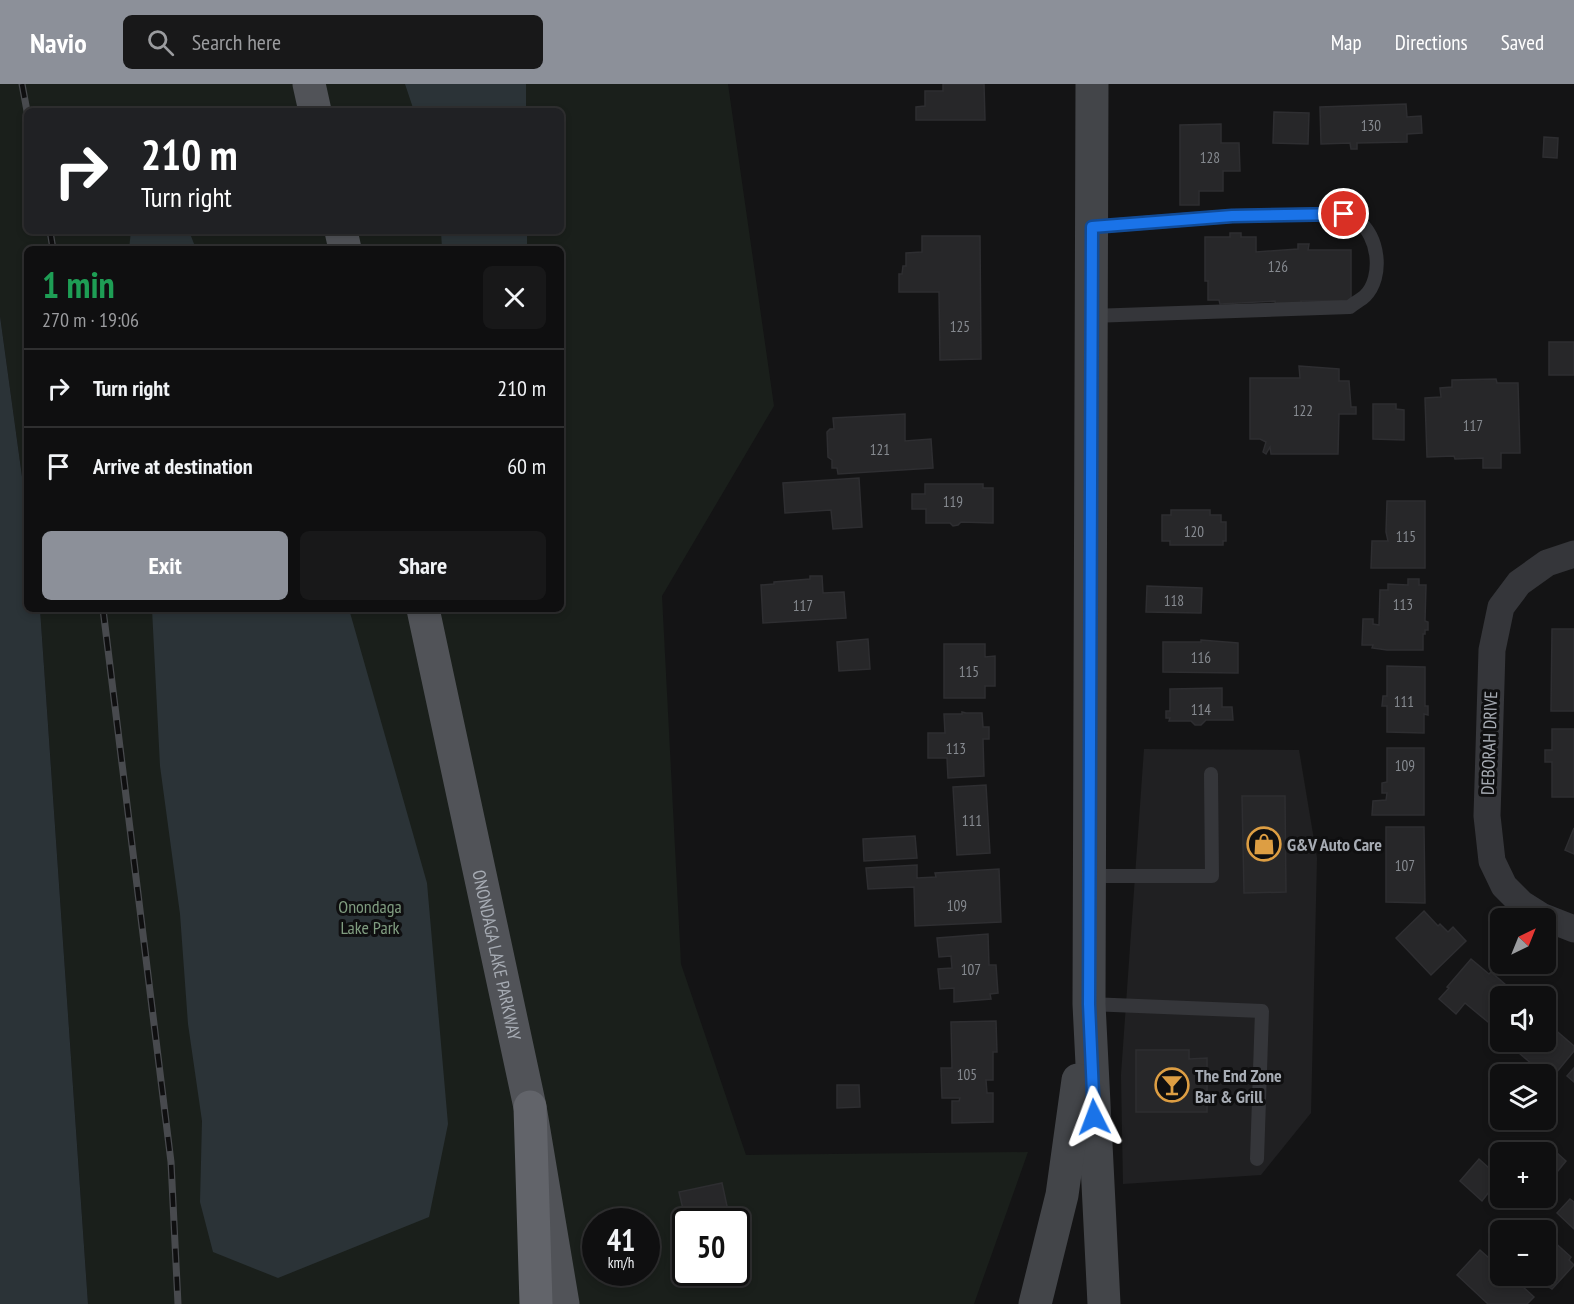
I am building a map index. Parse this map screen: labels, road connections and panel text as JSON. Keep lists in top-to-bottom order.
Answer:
{
  "streets": {
    "main road": ["ONONDAGA LAKE PARKWAY"],
    "street": ["DEBORAH DRIVE"]
  },
  "parks": ["Onondaga Lake Park"],
  "places": {
    "shop": ["G&V Auto Care"],
    "bar": ["The End Zone Bar & Grill"]
  },
  "house_numbers": [
    "130",
    "128",
    "126",
    "125",
    "122",
    "117",
    "121",
    "119",
    "120",
    "115",
    "118",
    "113",
    "117",
    "116",
    "115",
    "111",
    "114",
    "113",
    "109",
    "111",
    "107",
    "109",
    "107",
    "105"
  ],
  "north": "top right",
  "page": {
    "header": "Navio",
    "search": "Search here",
    "nav": ["Map", "Directions", "Saved"],
    "turn": ["210 m", "Turn right"],
    "heading": ["1 min", "270 m · 19:06"],
    "list": [
      {
        "name": "Turn right",
        "value": "210 m"
      },
      {
        "name": "Arrive at destination",
        "value": "60 m"
      }
    ],
    "buttons": ["Exit", "Share"],
    "map_buttons": ["+", "−"],
    "speed": "41 km/h",
    "limit": "50"
  }
}
